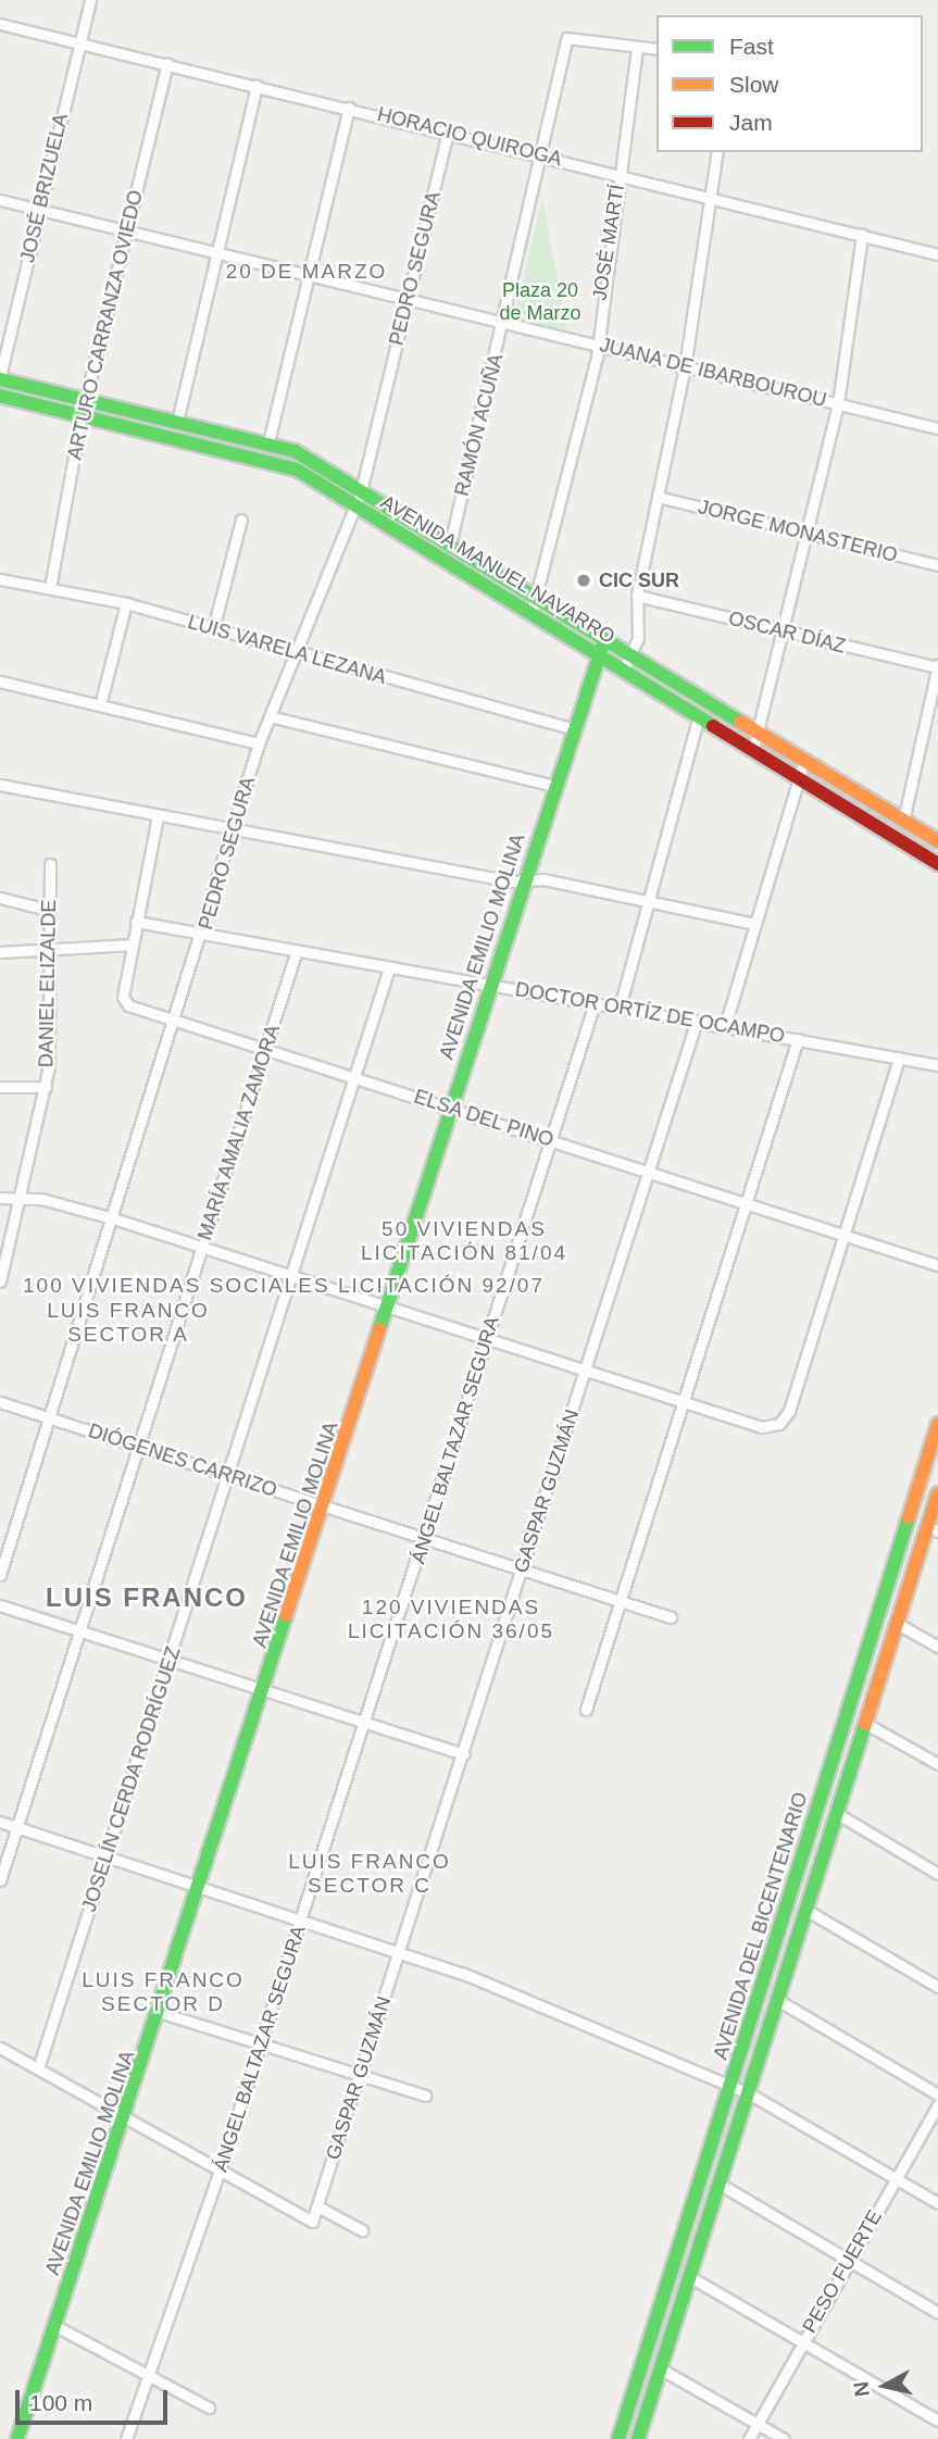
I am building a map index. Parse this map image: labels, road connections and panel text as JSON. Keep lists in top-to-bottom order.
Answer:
{
  "streets": {
    "main road": ["AVENIDA MANUEL NAVARRO", "AVENIDA EMILIO MOLINA", "AVENIDA DEL BICENTENARIO"],
    "street": [
      "HORACIO QUIROGA",
      "JOSÉ BRIZUELA",
      "JOSÉ MARTÍ",
      "PEDRO SEGURA",
      "ARTURO CARRANZA OVIEDO",
      "JUANA DE IBARBOUROU",
      "RAMÓN ACUÑA",
      "JORGE MONASTERIO",
      "OSCAR DÍAZ",
      "LUIS VARELA LEZANA",
      "DANIEL ELIZALDE",
      "DOCTOR ORTÍZ DE OCAMPO",
      "ELSA DEL PINO",
      "MARÍA AMALIA ZAMORA",
      "ÁNGEL BALTAZAR SEGURA",
      "DIÓGENES CARRIZO",
      "GASPAR GUZMÁN",
      "JOSELÍN CERDA RODRÍGUEZ",
      "PESO FUERTE"
    ]
  },
  "crossings": [
    ["HORACIO QUIROGA", "JOSÉ BRIZUELA"],
    ["HORACIO QUIROGA", "JOSÉ MARTÍ"],
    ["HORACIO QUIROGA", "PEDRO SEGURA"],
    ["HORACIO QUIROGA", "ARTURO CARRANZA OVIEDO"],
    ["HORACIO QUIROGA", "RAMÓN ACUÑA"],
    ["JOSÉ BRIZUELA", "JUANA DE IBARBOUROU"],
    ["JOSÉ BRIZUELA", "AVENIDA MANUEL NAVARRO"],
    ["JOSÉ MARTÍ", "JUANA DE IBARBOUROU"],
    ["JOSÉ MARTÍ", "RAMÓN ACUÑA"],
    ["JOSÉ MARTÍ", "AVENIDA MANUEL NAVARRO"],
    ["PEDRO SEGURA", "JUANA DE IBARBOUROU"],
    ["PEDRO SEGURA", "AVENIDA MANUEL NAVARRO"],
    ["PEDRO SEGURA", "LUIS VARELA LEZANA"],
    ["PEDRO SEGURA", "DOCTOR ORTÍZ DE OCAMPO"],
    ["PEDRO SEGURA", "ELSA DEL PINO"],
    ["PEDRO SEGURA", "DIÓGENES CARRIZO"],
    ["ARTURO CARRANZA OVIEDO", "JUANA DE IBARBOUROU"],
    ["ARTURO CARRANZA OVIEDO", "AVENIDA MANUEL NAVARRO"],
    ["ARTURO CARRANZA OVIEDO", "LUIS VARELA LEZANA"],
    ["JUANA DE IBARBOUROU", "RAMÓN ACUÑA"],
    ["RAMÓN ACUÑA", "AVENIDA MANUEL NAVARRO"],
    ["AVENIDA MANUEL NAVARRO", "AVENIDA EMILIO MOLINA"],
    ["LUIS VARELA LEZANA", "AVENIDA EMILIO MOLINA"],
    ["AVENIDA EMILIO MOLINA", "DOCTOR ORTÍZ DE OCAMPO"],
    ["AVENIDA EMILIO MOLINA", "ELSA DEL PINO"],
    ["AVENIDA EMILIO MOLINA", "DIÓGENES CARRIZO"],
    ["DOCTOR ORTÍZ DE OCAMPO", "MARÍA AMALIA ZAMORA"],
    ["DOCTOR ORTÍZ DE OCAMPO", "ÁNGEL BALTAZAR SEGURA"],
    ["DOCTOR ORTÍZ DE OCAMPO", "GASPAR GUZMÁN"],
    ["DOCTOR ORTÍZ DE OCAMPO", "JOSELÍN CERDA RODRÍGUEZ"],
    ["ELSA DEL PINO", "MARÍA AMALIA ZAMORA"],
    ["ELSA DEL PINO", "ÁNGEL BALTAZAR SEGURA"],
    ["ELSA DEL PINO", "GASPAR GUZMÁN"],
    ["ELSA DEL PINO", "JOSELÍN CERDA RODRÍGUEZ"],
    ["MARÍA AMALIA ZAMORA", "DIÓGENES CARRIZO"],
    ["ÁNGEL BALTAZAR SEGURA", "DIÓGENES CARRIZO"],
    ["ÁNGEL BALTAZAR SEGURA", "GASPAR GUZMÁN"],
    ["DIÓGENES CARRIZO", "GASPAR GUZMÁN"],
    ["DIÓGENES CARRIZO", "JOSELÍN CERDA RODRÍGUEZ"]
  ],
  "districts": [
    "20 DE MARZO",
    "50 VIVIENDAS LICITACIÓN 81/04",
    "100 VIVIENDAS SOCIALES LICITACIÓN 92/07",
    "LUIS FRANCO SECTOR A",
    "LUIS FRANCO",
    "120 VIVIENDAS LICITACIÓN 36/05",
    "LUIS FRANCO SECTOR C",
    "LUIS FRANCO SECTOR D"
  ],
  "parks": ["Plaza 20 de Marzo"],
  "places": ["CIC SUR"],
  "legend": ["Fast", "Slow", "Jam"],
  "scale_bar": "100 m",
  "north": "left"
}
